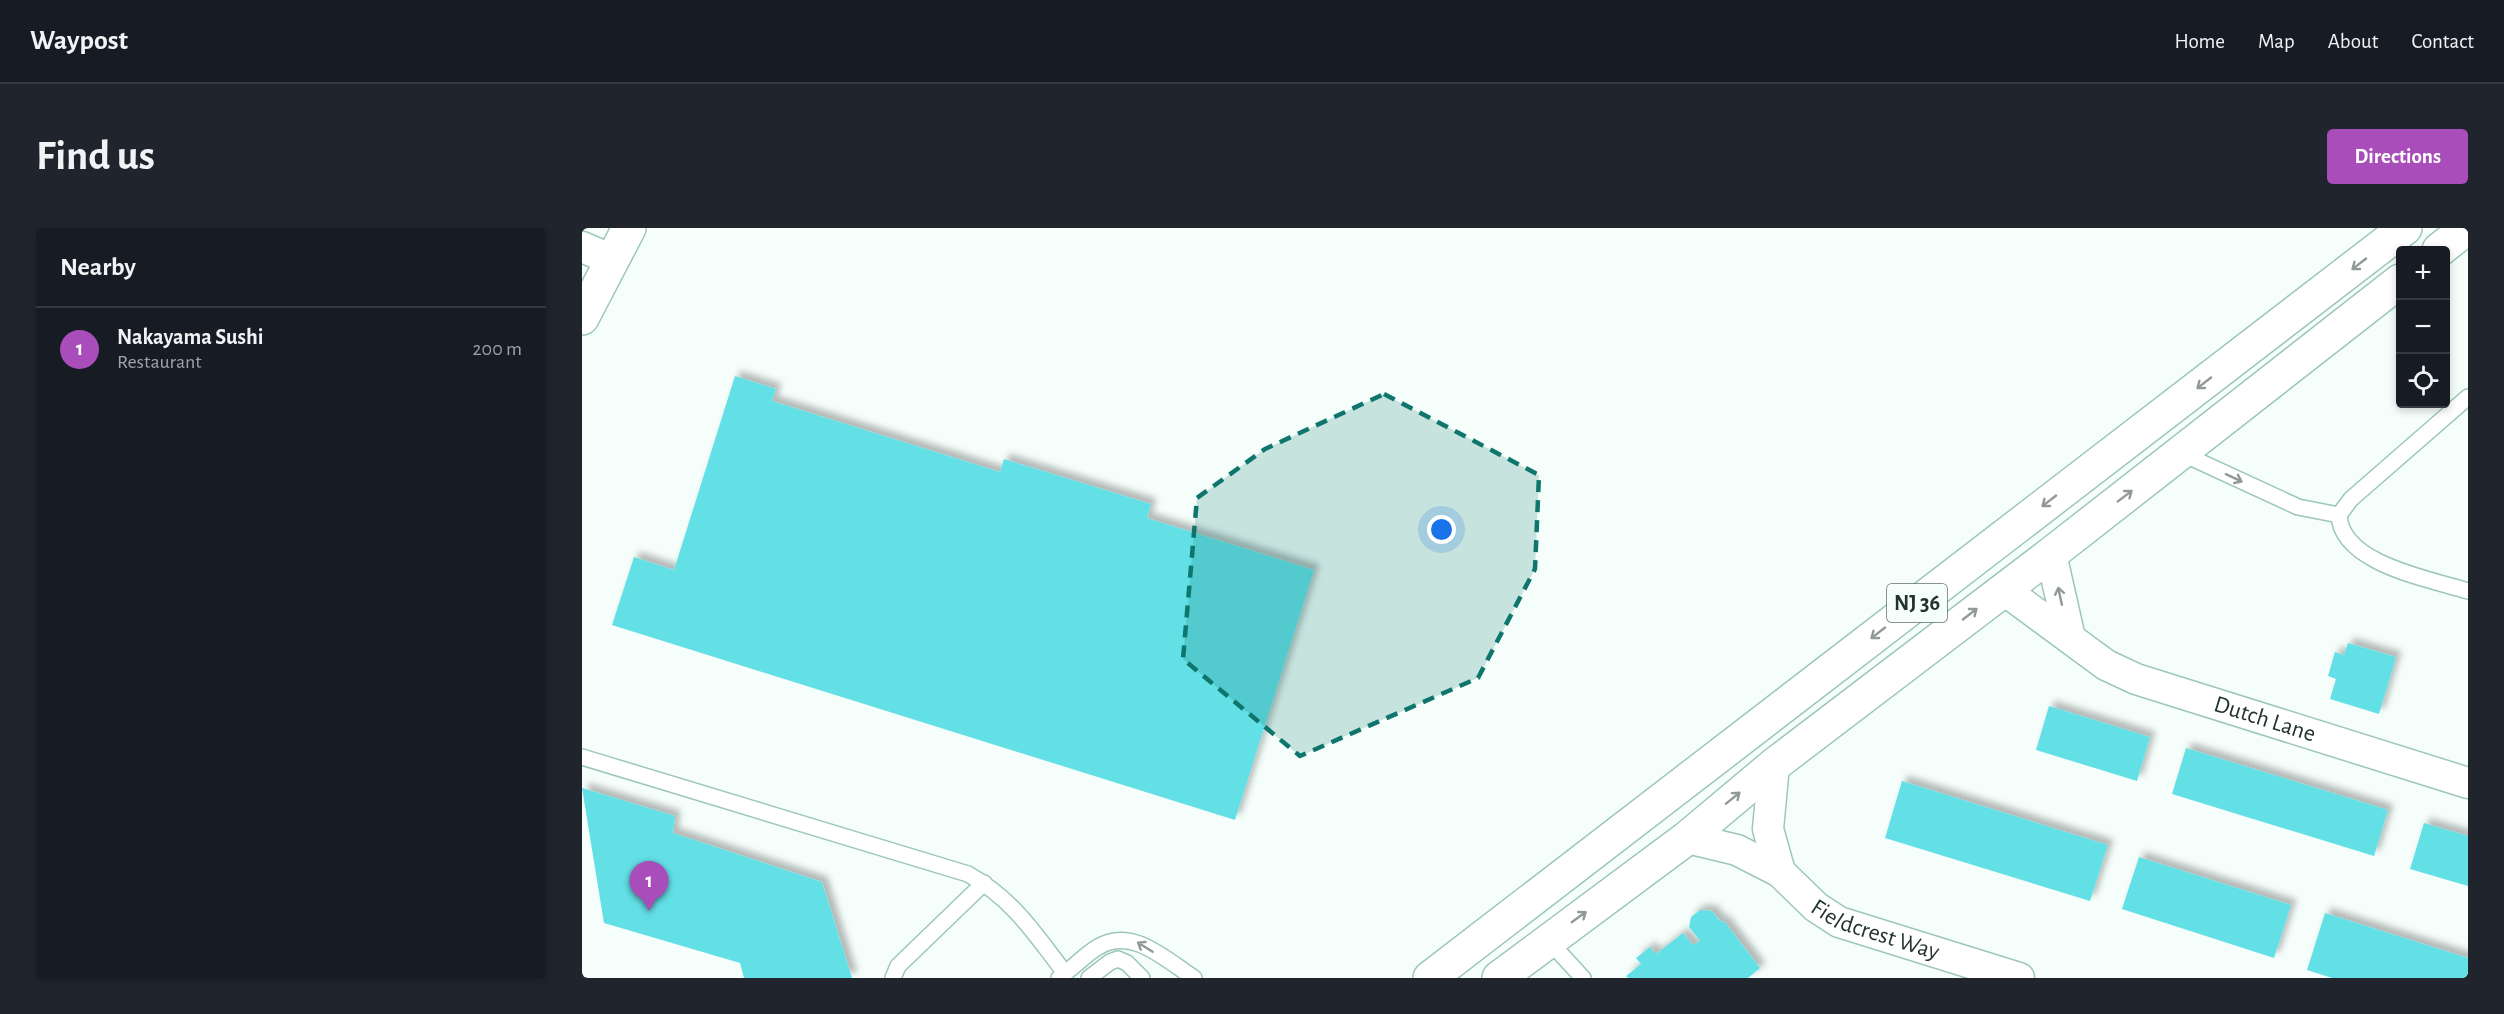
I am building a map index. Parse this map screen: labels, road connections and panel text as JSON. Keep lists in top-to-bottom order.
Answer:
{
  "streets": {
    "main road": ["NJ 36"],
    "street": ["Dutch Lane", "Fieldcrest Way"]
  },
  "crossings": [
    ["NJ 36", "Dutch Lane"],
    ["NJ 36", "Fieldcrest Way"]
  ],
  "page": {
    "header": "Waypost",
    "nav": [
      "Home",
      "Map",
      "About",
      "Contact"
    ],
    "buttons": "Directions",
    "title": "Find us",
    "heading": "Nearby",
    "map_buttons": ["+", "−"],
    "list": [
      {
        "mark": "1",
        "name": "Nakayama Sushi",
        "note": "Restaurant",
        "value": "200 m"
      }
    ],
    "pins": "1"
  }
}
